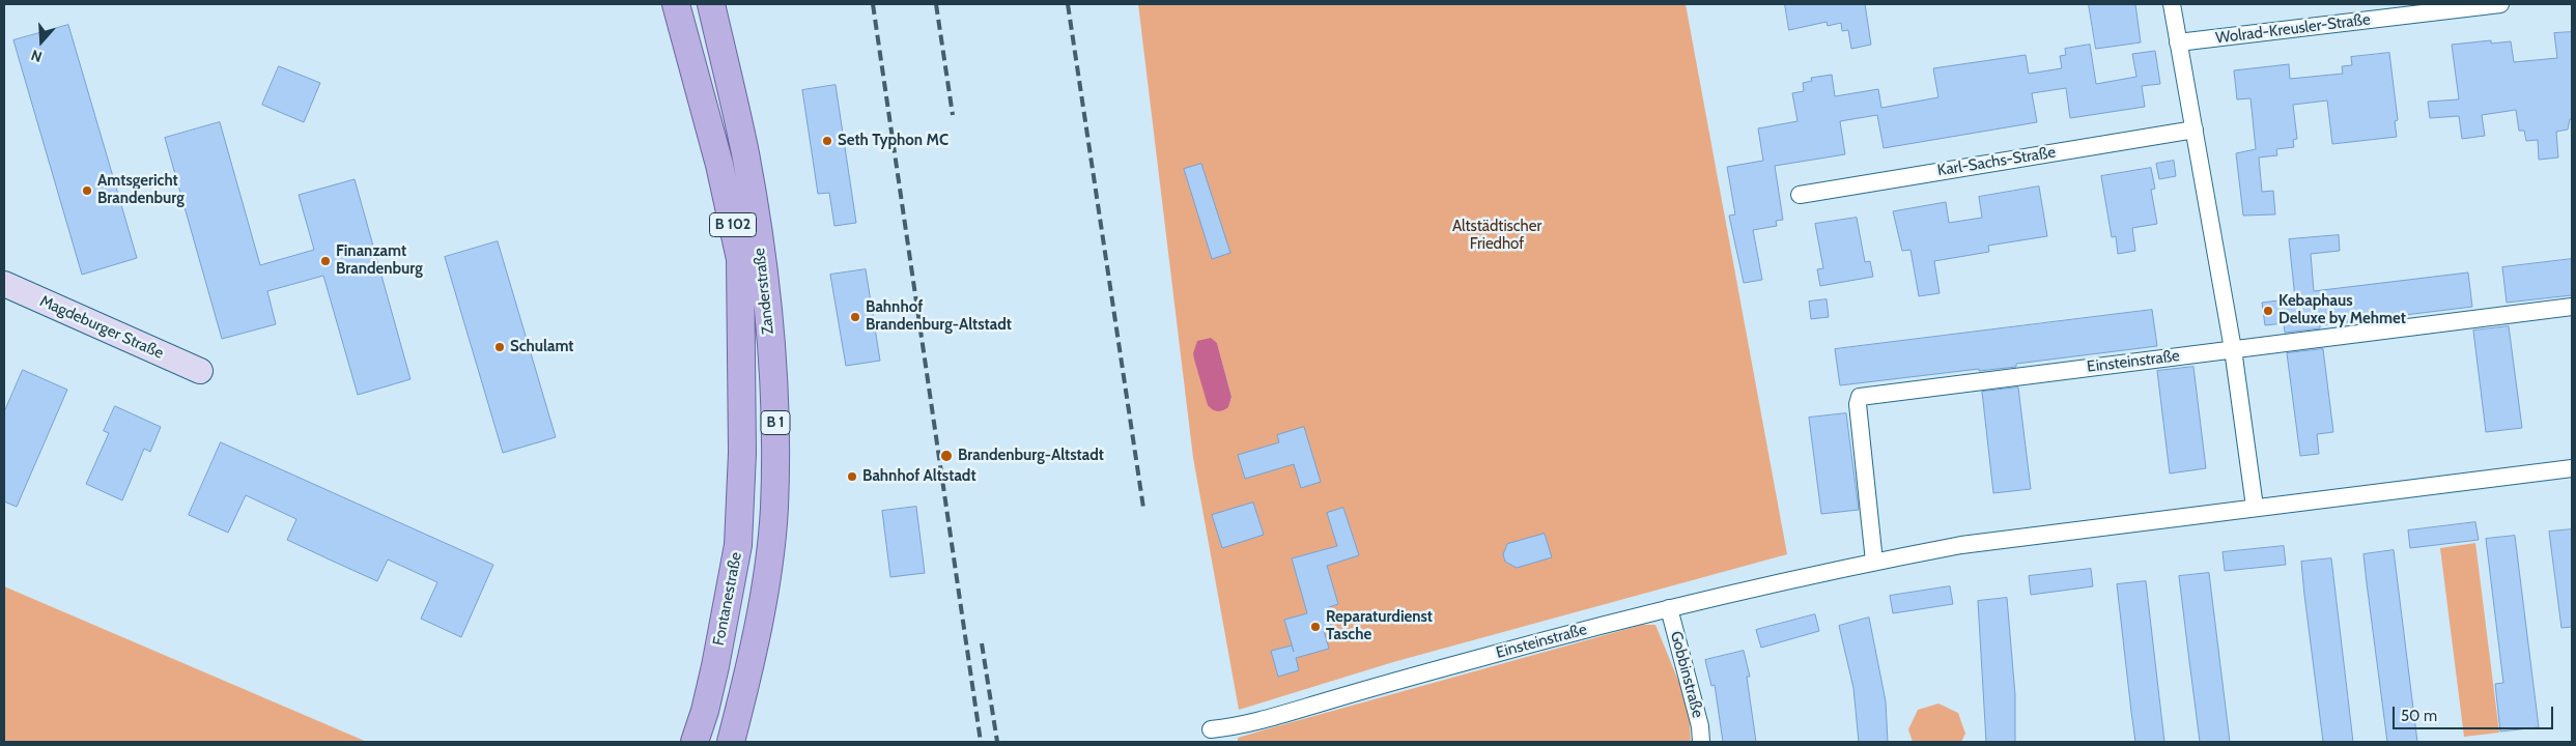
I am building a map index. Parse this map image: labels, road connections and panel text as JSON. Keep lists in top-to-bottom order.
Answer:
{
  "streets": {
    "main road": [
      "B 102",
      "Zanderstraße",
      "B 1",
      "Fontanestraße"
    ],
    "street": [
      "Wolrad-Kreusler-Straße",
      "Karl-Sachs-Straße",
      "Magdeburger Straße",
      "Einsteinstraße",
      "Gobbinstraße"
    ]
  },
  "crossings": [
    ["Zanderstraße", "Fontanestraße"],
    ["Einsteinstraße", "Gobbinstraße"]
  ],
  "parks": ["Altstädtischer Friedhof"],
  "places": [
    "Seth Typhon MC",
    "Amtsgericht Brandenburg",
    "Finanzamt Brandenburg",
    "Kebaphaus Deluxe by Mehmet",
    "Bahnhof Brandenburg-Altstadt",
    "Schulamt",
    "Brandenburg-Altstadt",
    "Bahnhof Altstadt",
    "Reparaturdienst Tasche"
  ],
  "scale_bar": "50 m",
  "north": "bottom"
}
